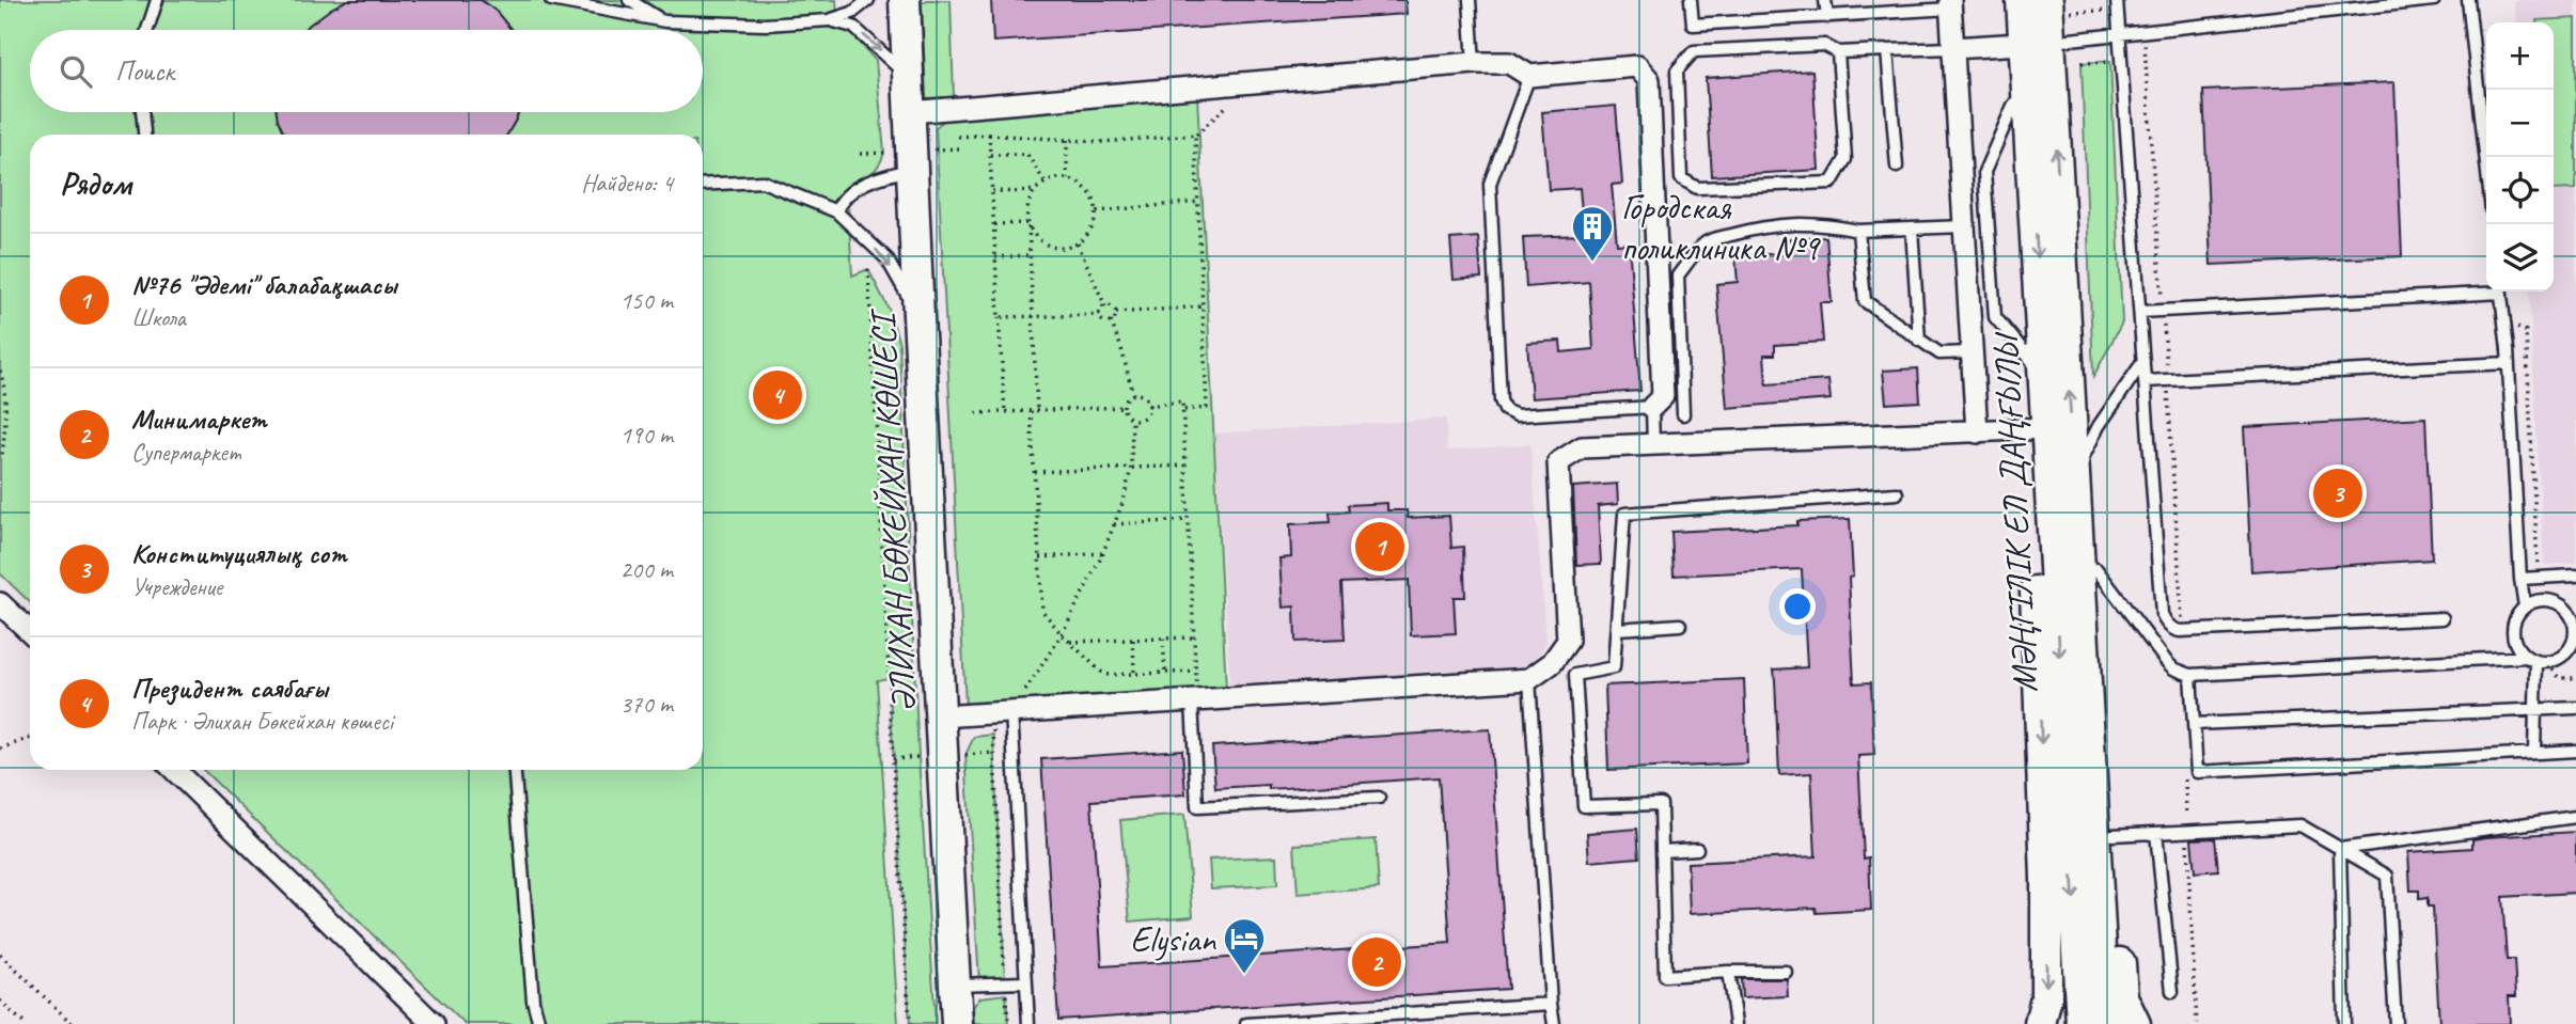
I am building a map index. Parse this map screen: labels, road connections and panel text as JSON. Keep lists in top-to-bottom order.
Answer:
{
  "streets": {
    "main road": ["ӘЛИХАН БӨКЕЙХАН КӨШЕСІ", "МӘҢГІЛІК ЕЛ ДАҢҒЫЛЫ"]
  },
  "places": {
    "building": ["Городская поликлиника №9"],
    "hotel": ["Elysian"]
  },
  "page": {
    "map_buttons": ["+", "−"],
    "search": "Поиск",
    "heading": ["Рядом", "Найдено: 4"],
    "list": [
      {
        "mark": "1",
        "name": "№76 \"Әдемі\" балабақшасы",
        "note": "Школа",
        "value": "150 m"
      },
      {
        "mark": "2",
        "name": "Минимаркет",
        "note": "Супермаркет",
        "value": "190 m"
      },
      {
        "mark": "3",
        "name": "Конституциялық сот",
        "note": "Учреждение",
        "value": "200 m"
      },
      {
        "mark": "4",
        "name": "Президент саябағы",
        "note": "Парк · Әлихан Бөкейхан көшесі",
        "value": "370 m"
      }
    ],
    "pins": [
      "4",
      "3",
      "1",
      "2"
    ]
  }
}
